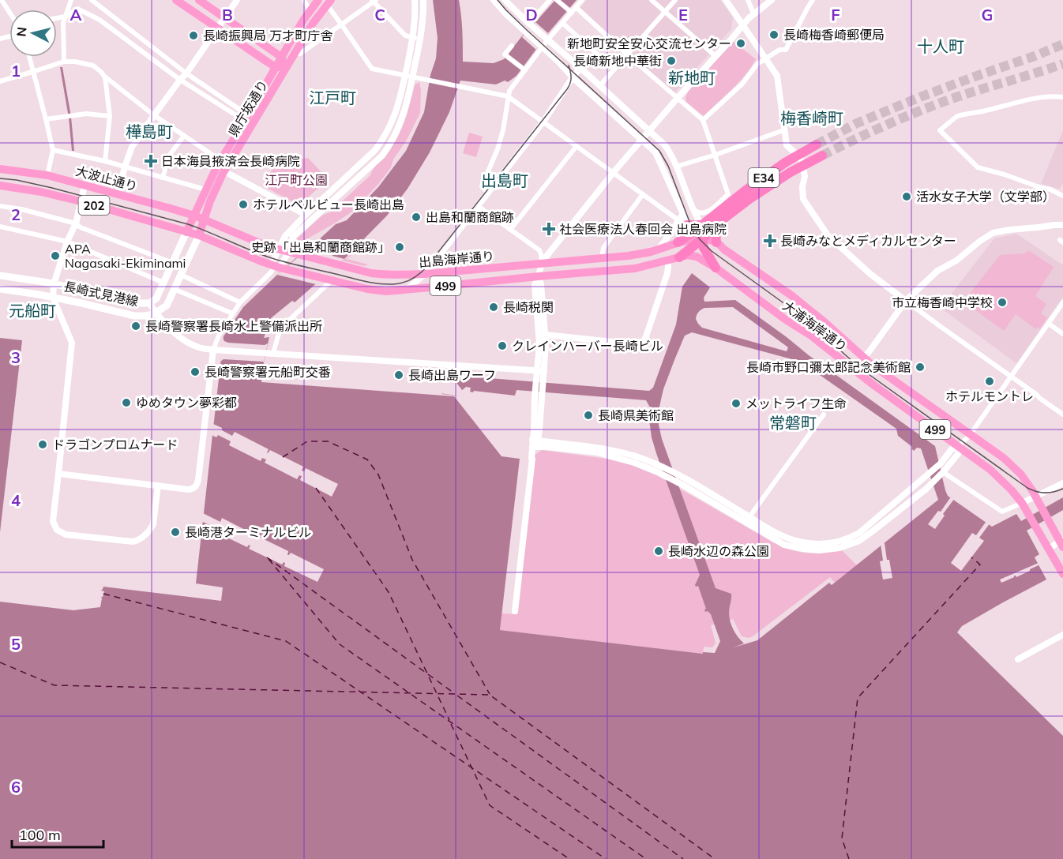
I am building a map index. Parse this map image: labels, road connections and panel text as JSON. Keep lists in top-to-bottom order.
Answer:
{
  "streets": {
    "highway": [
      "県庁坂通り",
      "E34",
      "大波止通り",
      "202",
      "出島海岸通り",
      "499",
      "大浦海岸通り"
    ],
    "main road": ["長崎式見港線"]
  },
  "crossings": [
    ["県庁坂通り", "大波止通り"],
    ["県庁坂通り", "202"],
    ["県庁坂通り", "出島海岸通り"],
    ["県庁坂通り", "長崎式見港線"],
    ["E34", "出島海岸通り"],
    ["E34", "499"],
    ["E34", "大浦海岸通り"],
    ["大波止通り", "出島海岸通り"],
    ["202", "出島海岸通り"],
    ["202", "長崎式見港線"],
    ["出島海岸通り", "長崎式見港線"],
    ["出島海岸通り", "大浦海岸通り"],
    ["499", "大浦海岸通り"]
  ],
  "districts": [
    "十人町",
    "新地町",
    "江戸町",
    "梅香崎町",
    "樺島町",
    "出島町",
    "元船町",
    "常磐町"
  ],
  "parks": ["江戸町公園"],
  "places": {
    "other": [
      "長崎梅香崎郵便局",
      "長崎振興局 万才町庁舎",
      "新地町安全安心交流センター",
      "長崎新地中華街",
      "活水女子大学（文学部）",
      "ホテルベルビュー長崎出島",
      "出島和蘭商館跡",
      "史跡「出島和蘭商館跡」",
      "APA Nagasaki-Ekiminami",
      "市立梅香崎中学校",
      "長崎税関",
      "長崎警察署長崎水上警備派出所",
      "クレインハーバー長崎ビル",
      "長崎市野口彌太郎記念美術館",
      "長崎警察署元船町交番",
      "長崎出島ワーフ",
      "ホテルモントレ",
      "ゆめタウン夢彩都",
      "メットライフ生命",
      "長崎県美術館",
      "ドラゴンプロムナード",
      "長崎港ターミナルビル",
      "長崎水辺の森公園"
    ],
    "health": ["日本海員掖済会長崎病院", "社会医療法人春回会 出島病院", "長崎みなとメディカルセンター"]
  },
  "scale_bar": "100 m",
  "north": "left",
  "grid": {
    "columns": [
      "A",
      "B",
      "C",
      "D",
      "E",
      "F",
      "G"
    ],
    "rows": [
      "1",
      "2",
      "3",
      "4",
      "5",
      "6"
    ]
  }
}
